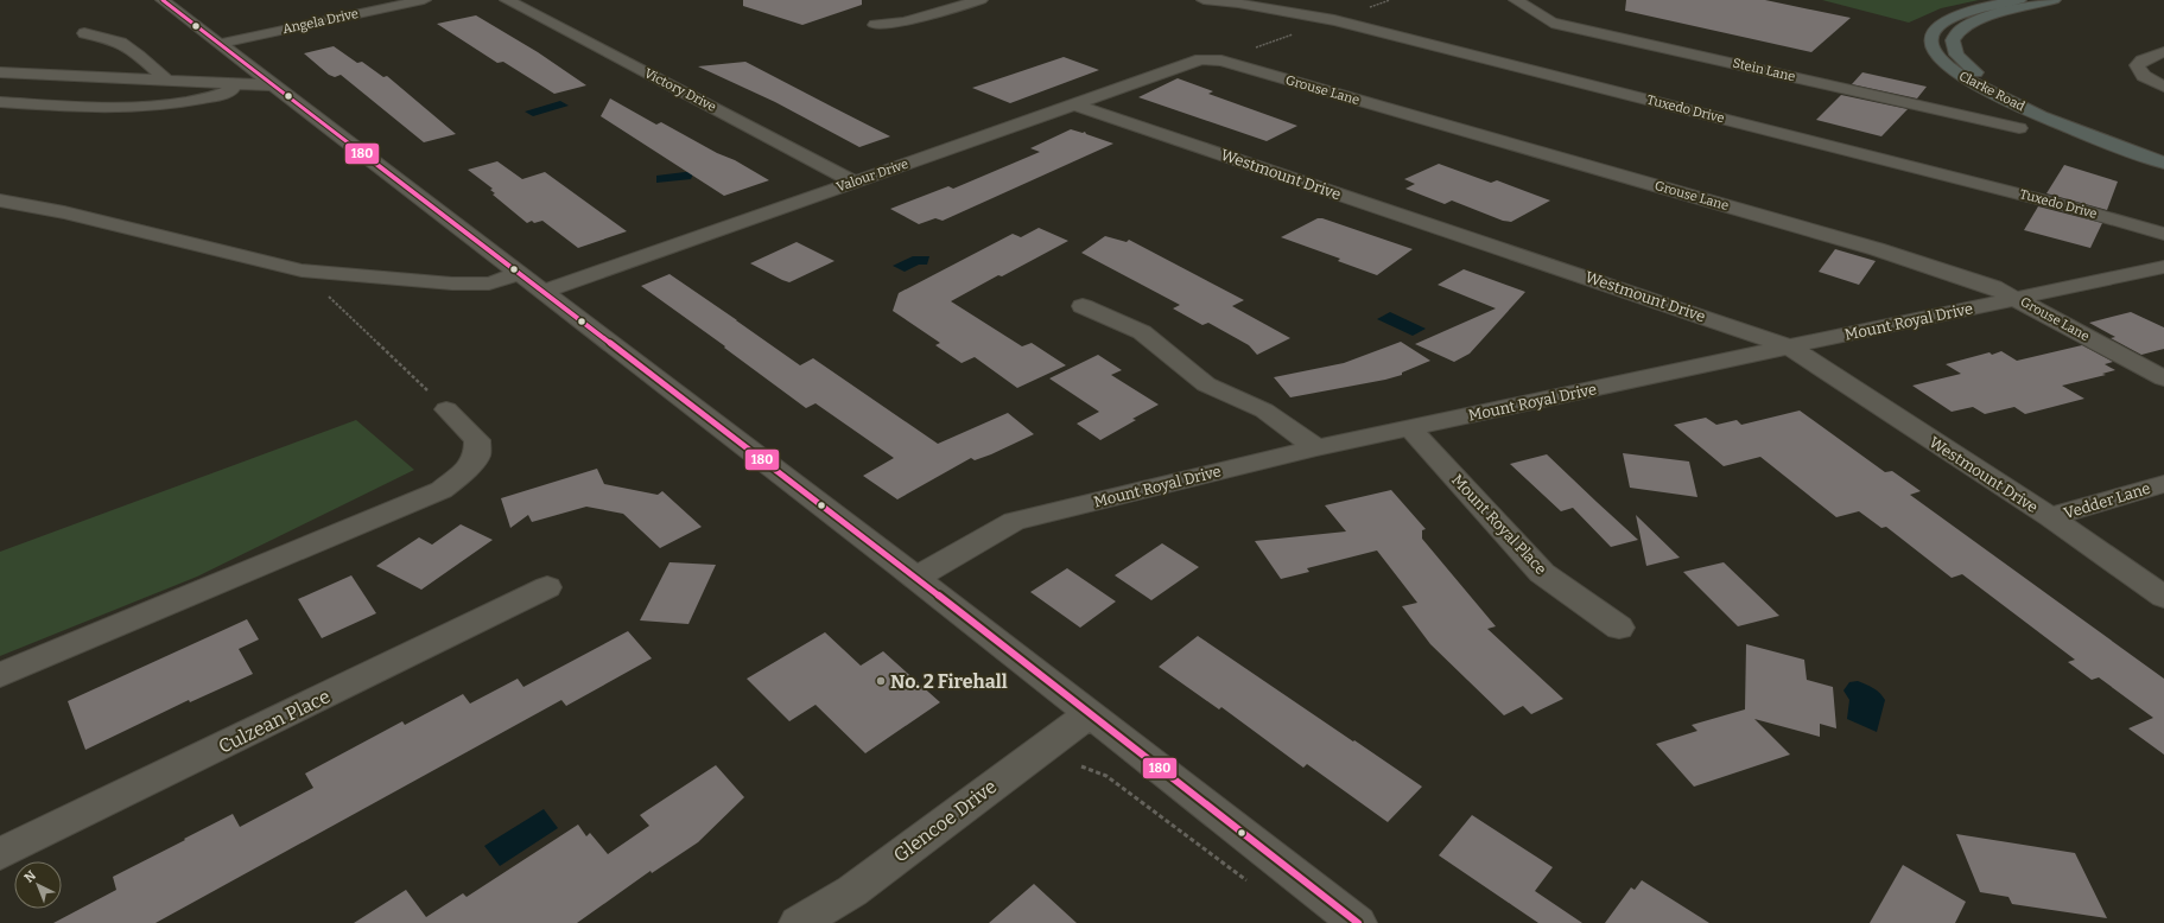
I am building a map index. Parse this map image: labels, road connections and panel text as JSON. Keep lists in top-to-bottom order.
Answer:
{
  "streets": {
    "main road": ["Clarke Road"],
    "street": [
      "Angela Drive",
      "Stein Lane",
      "Victory Drive",
      "Grouse Lane",
      "Tuxedo Drive",
      "Westmount Drive",
      "Valour Drive",
      "Mount Royal Drive",
      "Vedder Lane",
      "Mount Royal Place",
      "Culzean Place",
      "Glencoe Drive"
    ]
  },
  "crossings": [
    ["Victory Drive", "Valour Drive"],
    ["Grouse Lane", "Valour Drive"],
    ["Grouse Lane", "Mount Royal Drive"],
    ["Westmount Drive", "Valour Drive"],
    ["Westmount Drive", "Mount Royal Drive"],
    ["Westmount Drive", "Vedder Lane"],
    ["Mount Royal Drive", "Mount Royal Place"]
  ],
  "places": ["No. 2 Firehall"],
  "lines": ["transit line 180"],
  "north": "top left"
}
